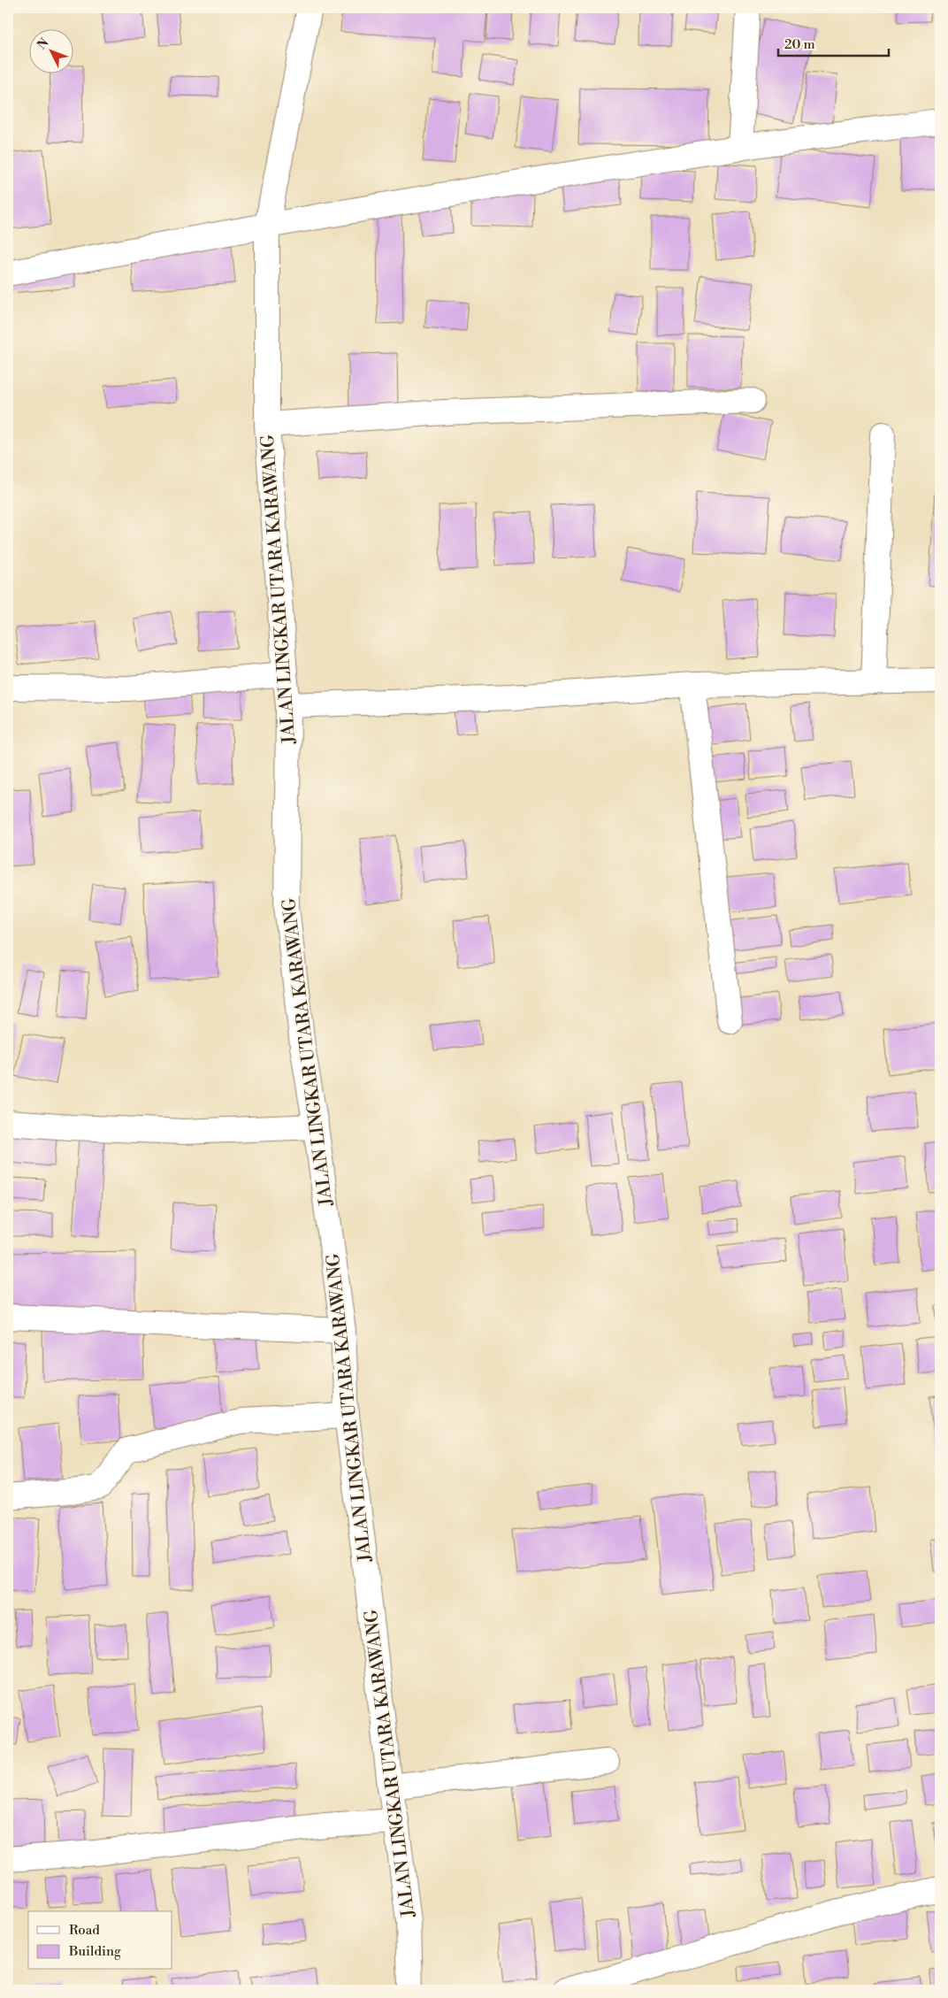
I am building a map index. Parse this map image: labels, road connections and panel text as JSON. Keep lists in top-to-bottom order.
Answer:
{
  "streets": {
    "street": ["JALAN LINGKAR UTARA KARAWANG"]
  },
  "legend": ["Road", "Building"],
  "scale_bar": "20 m",
  "north": "top left"
}
